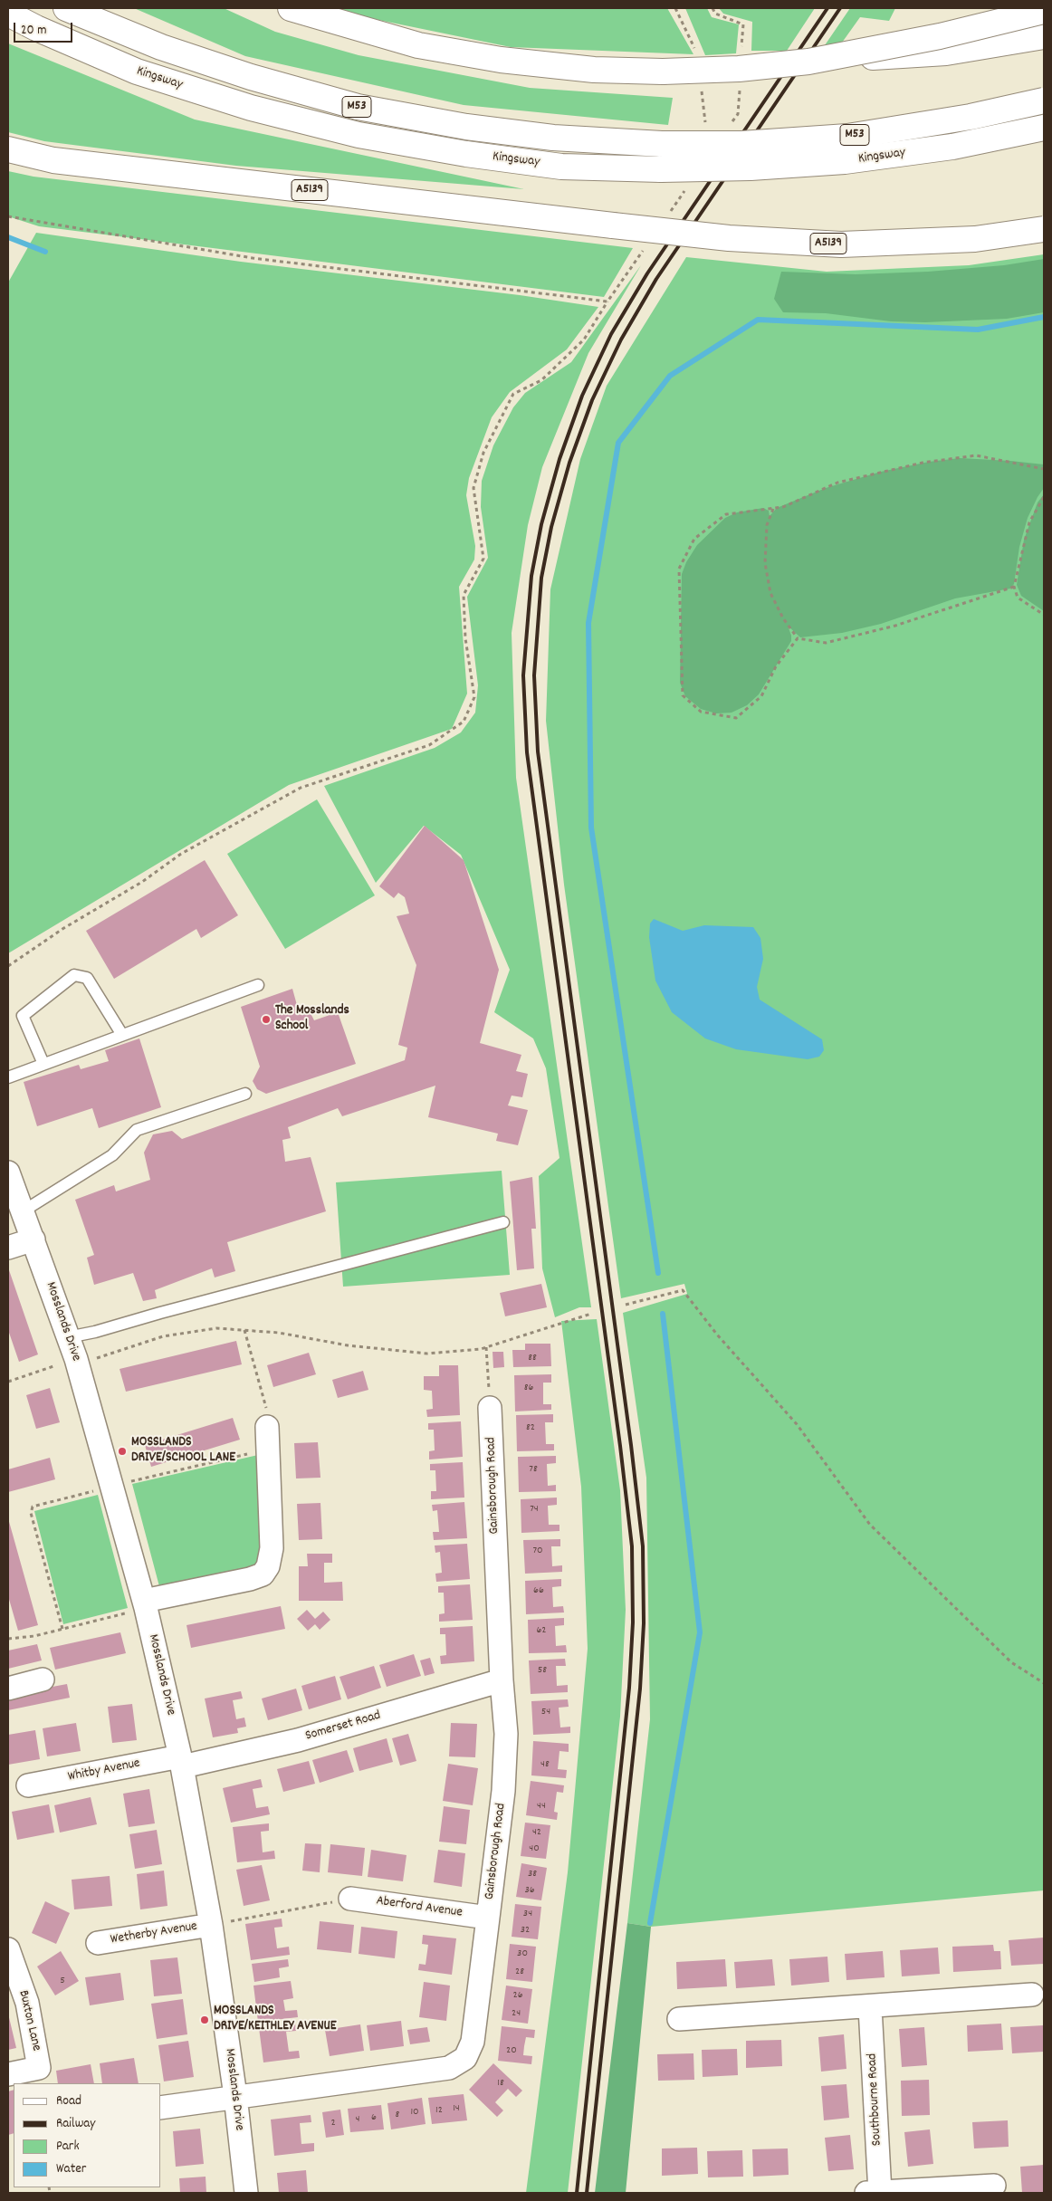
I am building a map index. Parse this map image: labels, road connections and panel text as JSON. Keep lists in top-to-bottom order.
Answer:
{
  "streets": {
    "highway": ["Kingsway", "M53", "A5139"],
    "street": [
      "Mosslands Drive",
      "Gainsborough Road",
      "Somerset Road",
      "Whitby Avenue",
      "Aberford Avenue",
      "Wetherby Avenue",
      "Buxton Lane",
      "Southbourne Road"
    ]
  },
  "crossings": [
    ["Mosslands Drive", "Gainsborough Road"],
    ["Mosslands Drive", "Somerset Road"],
    ["Mosslands Drive", "Whitby Avenue"],
    ["Mosslands Drive", "Wetherby Avenue"],
    ["Gainsborough Road", "Somerset Road"],
    ["Gainsborough Road", "Aberford Avenue"],
    ["Somerset Road", "Whitby Avenue"]
  ],
  "places": ["The Mosslands School", "MOSSLANDS DRIVE/SCHOOL LANE", "MOSSLANDS DRIVE/KEITHLEY AVENUE"],
  "house_numbers": [
    "88",
    "86",
    "82",
    "78",
    "74",
    "70",
    "66",
    "62",
    "58",
    "54",
    "48",
    "44",
    "42",
    "40",
    "38",
    "36",
    "34",
    "32",
    "30",
    "28",
    "5",
    "26",
    "24",
    "20",
    "18",
    "14",
    "12",
    "10",
    "8",
    "6",
    "4",
    "2"
  ],
  "legend": [
    "Road",
    "Railway",
    "Park",
    "Water"
  ],
  "scale_bar": "20 m"
}
